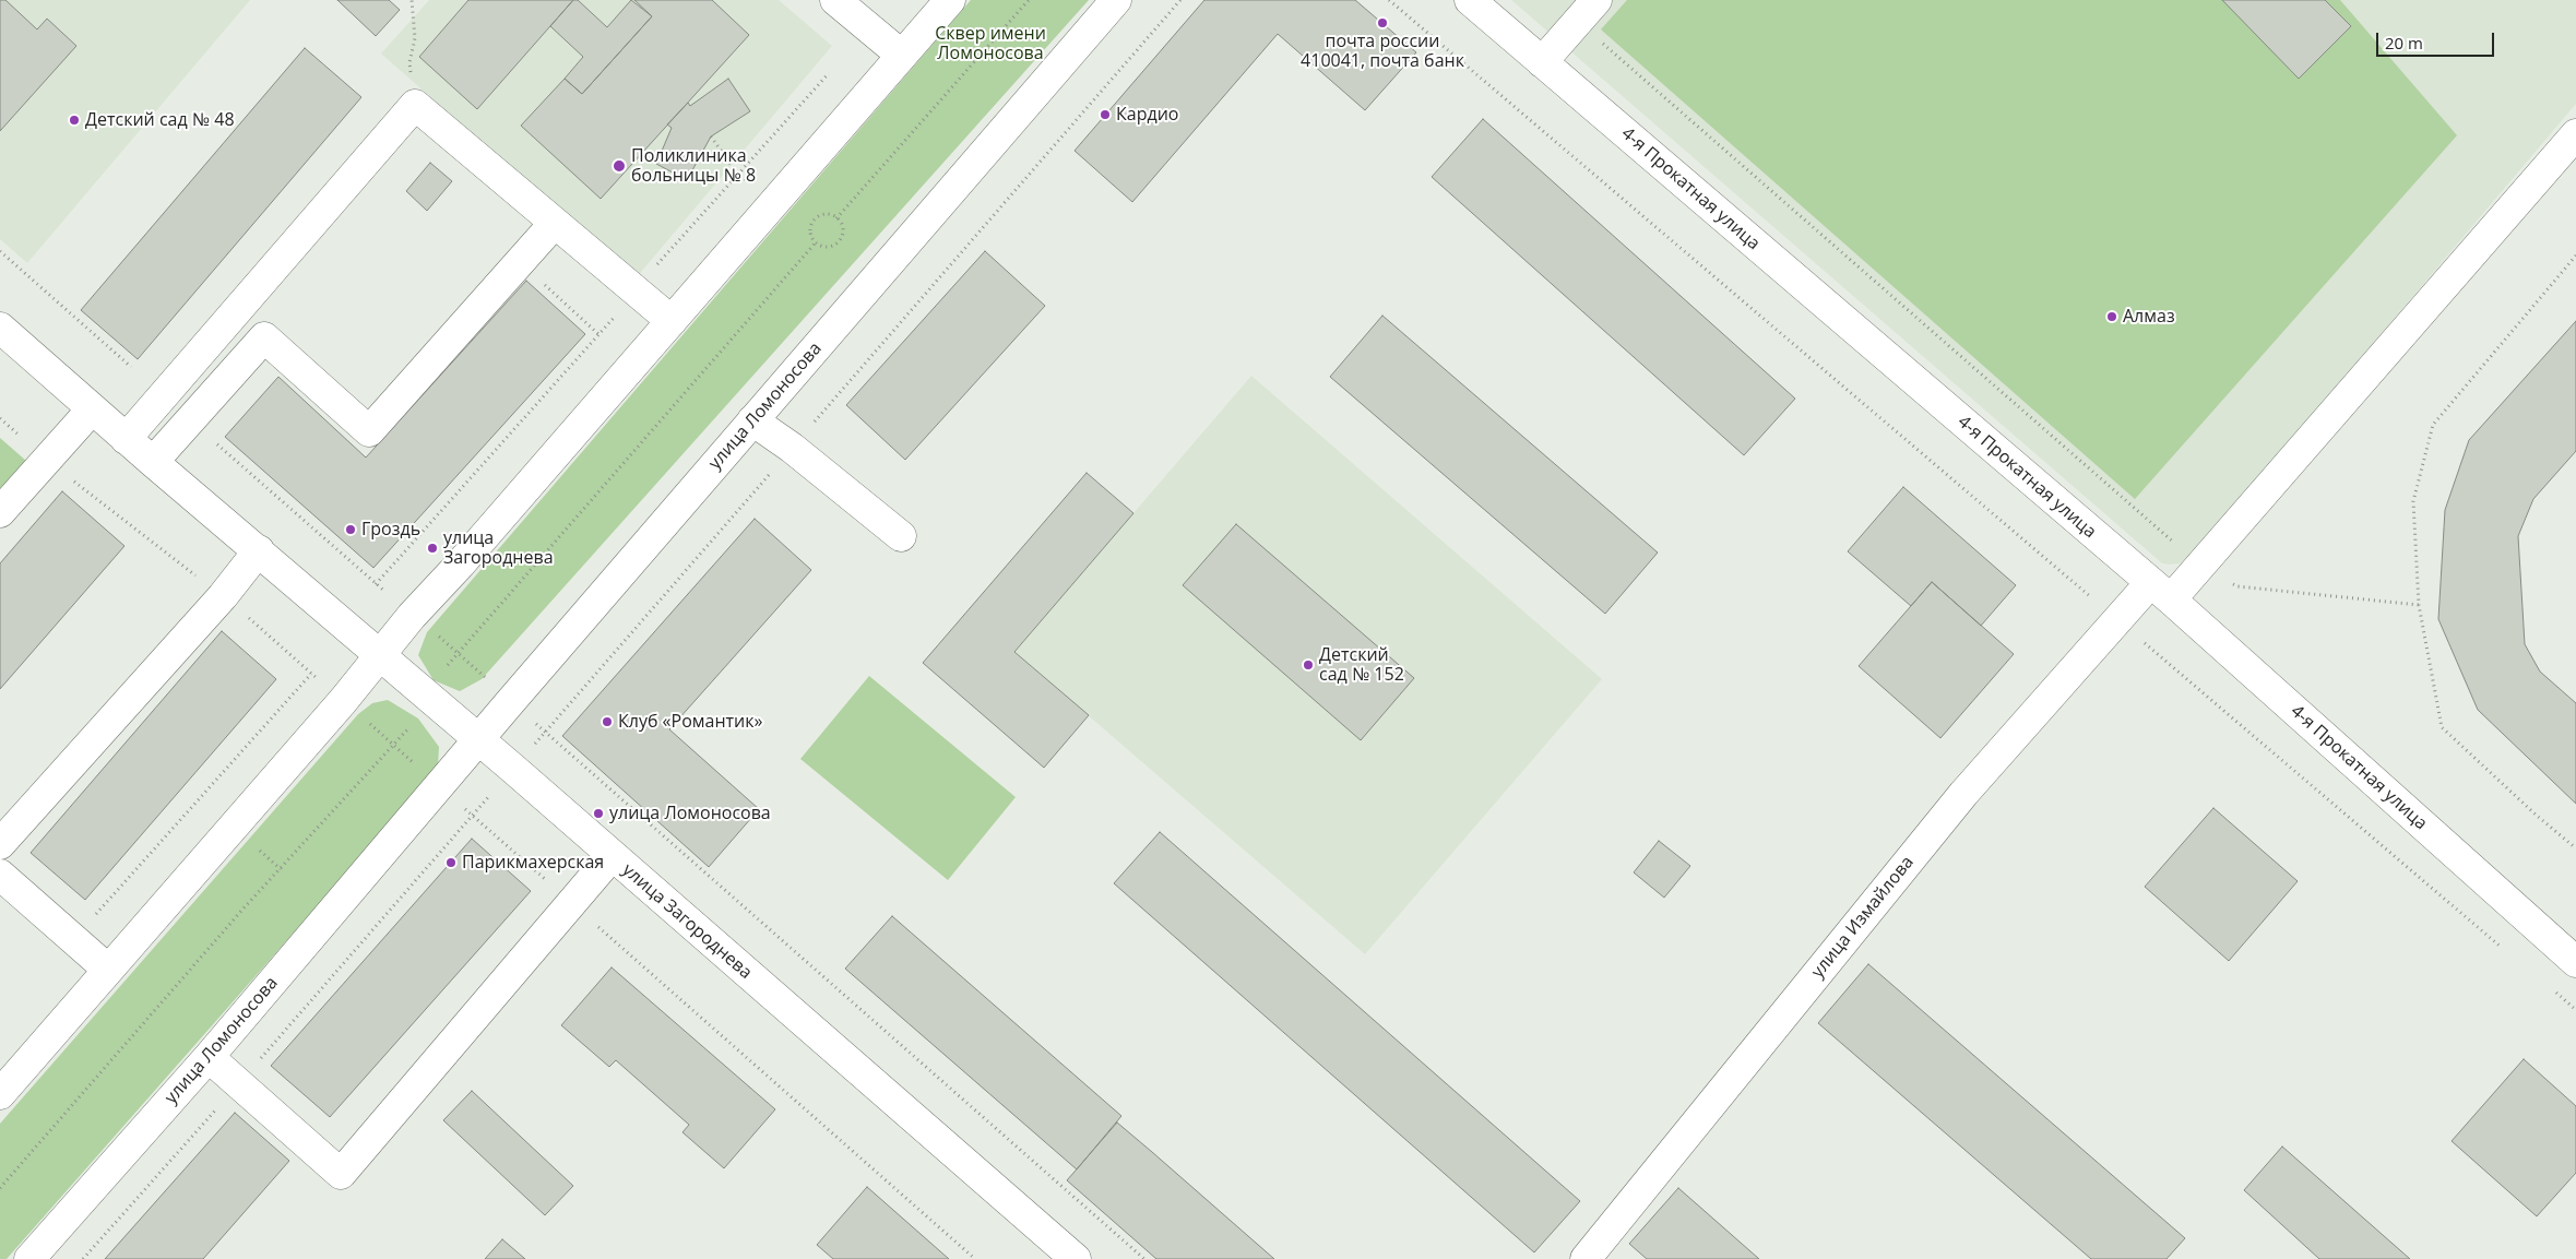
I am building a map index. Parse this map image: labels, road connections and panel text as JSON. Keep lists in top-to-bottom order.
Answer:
{
  "streets": {
    "street": [
      "4-я Прокатная улица",
      "улица Ломоносова",
      "улица Измайлова",
      "улица Загороднева"
    ]
  },
  "crossings": [
    ["4-я Прокатная улица", "улица Измайлова"],
    ["улица Ломоносова", "улица Загороднева"]
  ],
  "parks": ["Сквер имени Ломоносова"],
  "places": [
    "почта россии 410041, почта банк",
    "Кардио",
    "Детский сад № 48",
    "Поликлиника больницы № 8",
    "Алмаз",
    "Гроздь",
    "улица Загороднева",
    "Детский сад № 152",
    "Клуб «Романтик»",
    "улица Ломоносова",
    "Парикмахерская"
  ],
  "scale_bar": "20 m"
}
